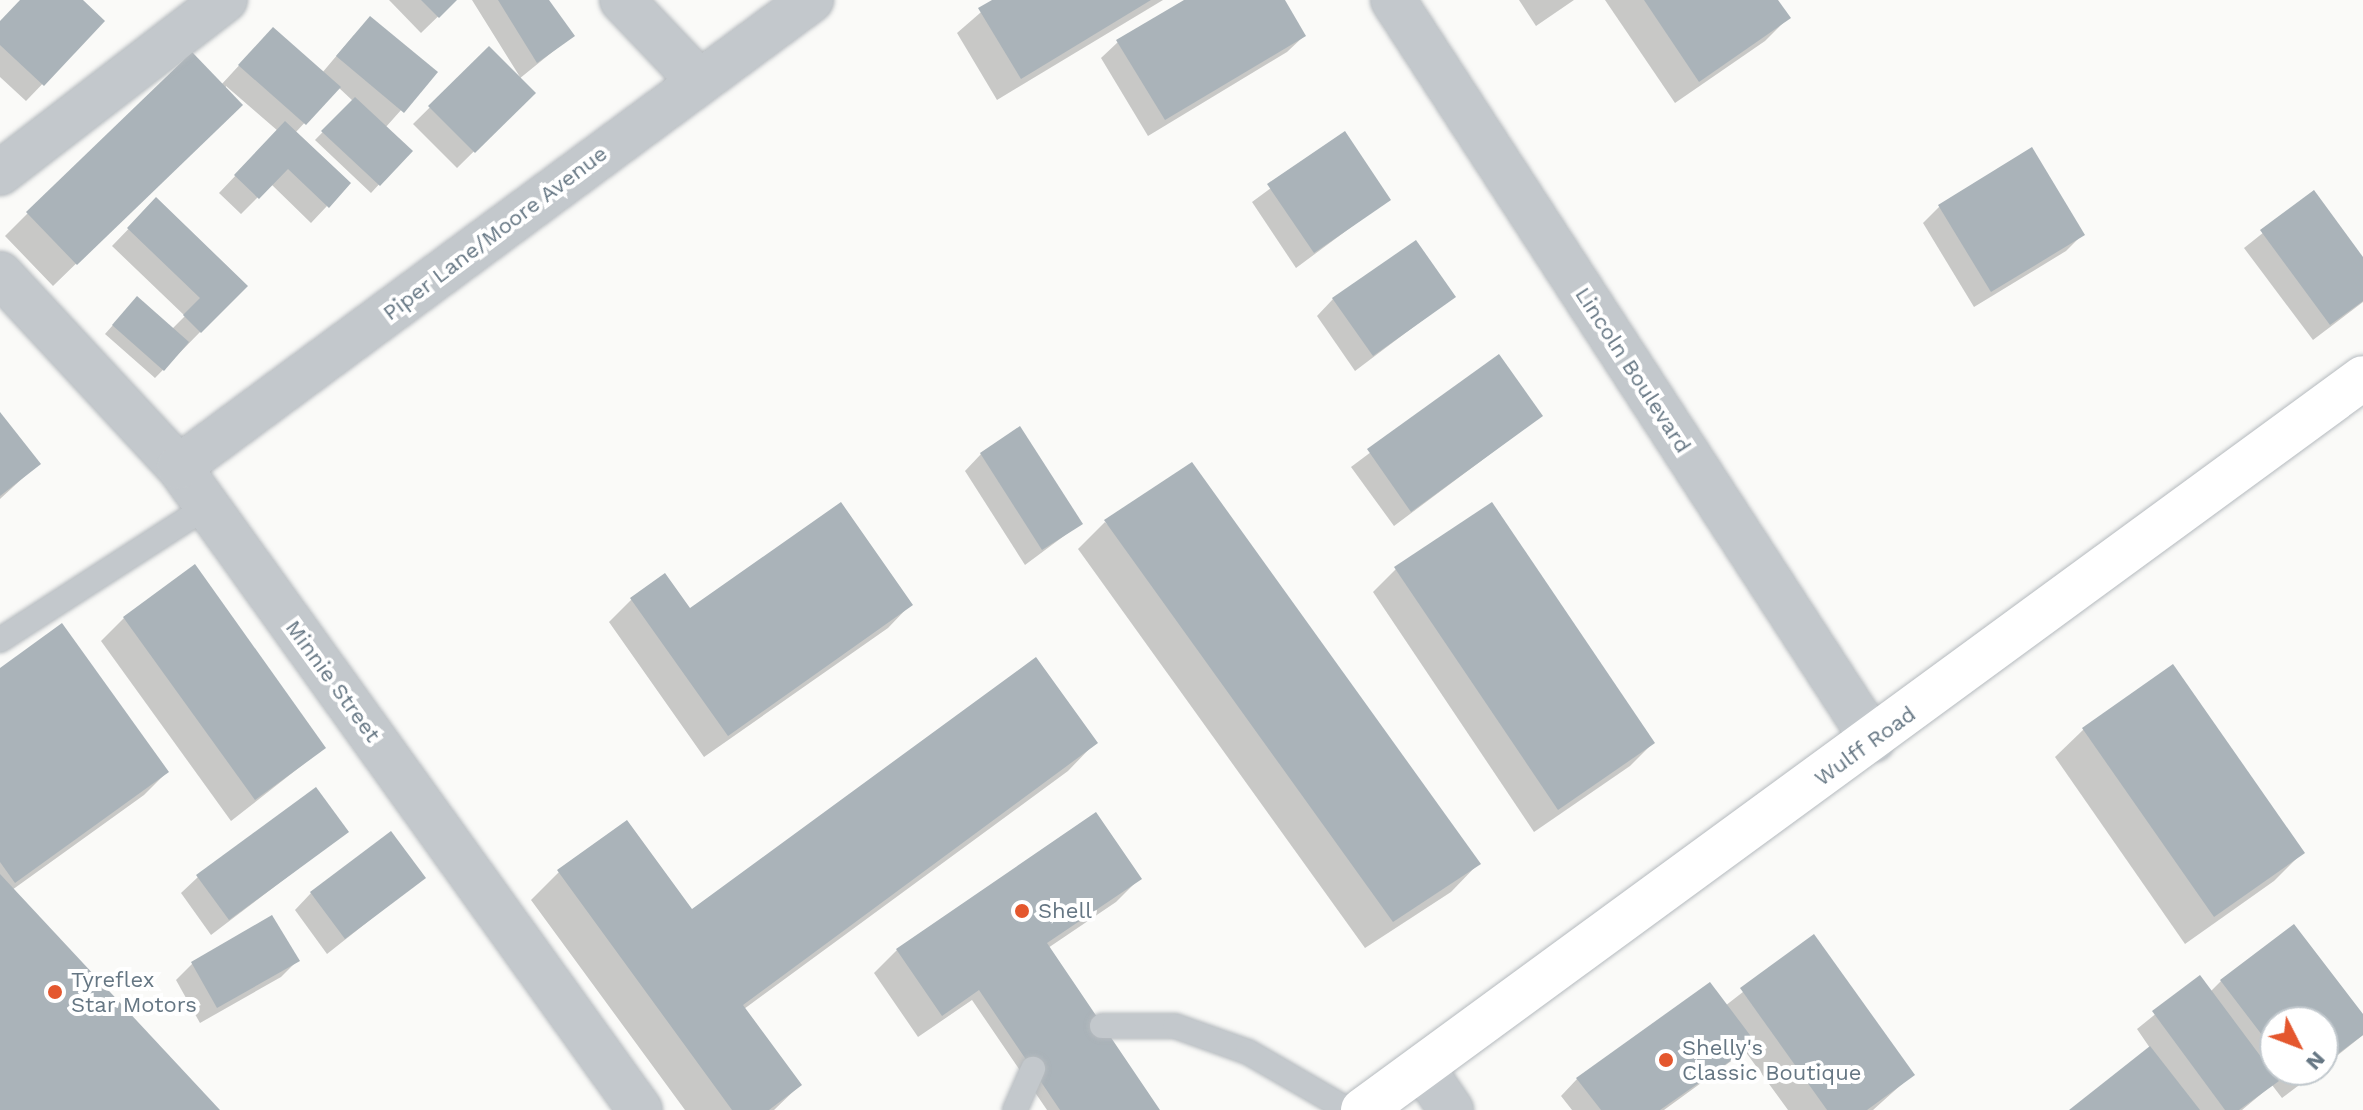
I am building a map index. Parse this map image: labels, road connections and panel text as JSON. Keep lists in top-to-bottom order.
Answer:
{
  "streets": {
    "main road": ["Wulff Road"],
    "street": ["Piper Lane/Moore Avenue", "Lincoln Boulevard", "Minnie Street"]
  },
  "crossings": [
    ["Piper Lane/Moore Avenue", "Minnie Street"],
    ["Lincoln Boulevard", "Wulff Road"]
  ],
  "places": ["Shell", "Tyreflex Star Motors", "Shelly's Classic Boutique"],
  "north": "bottom right"
}
